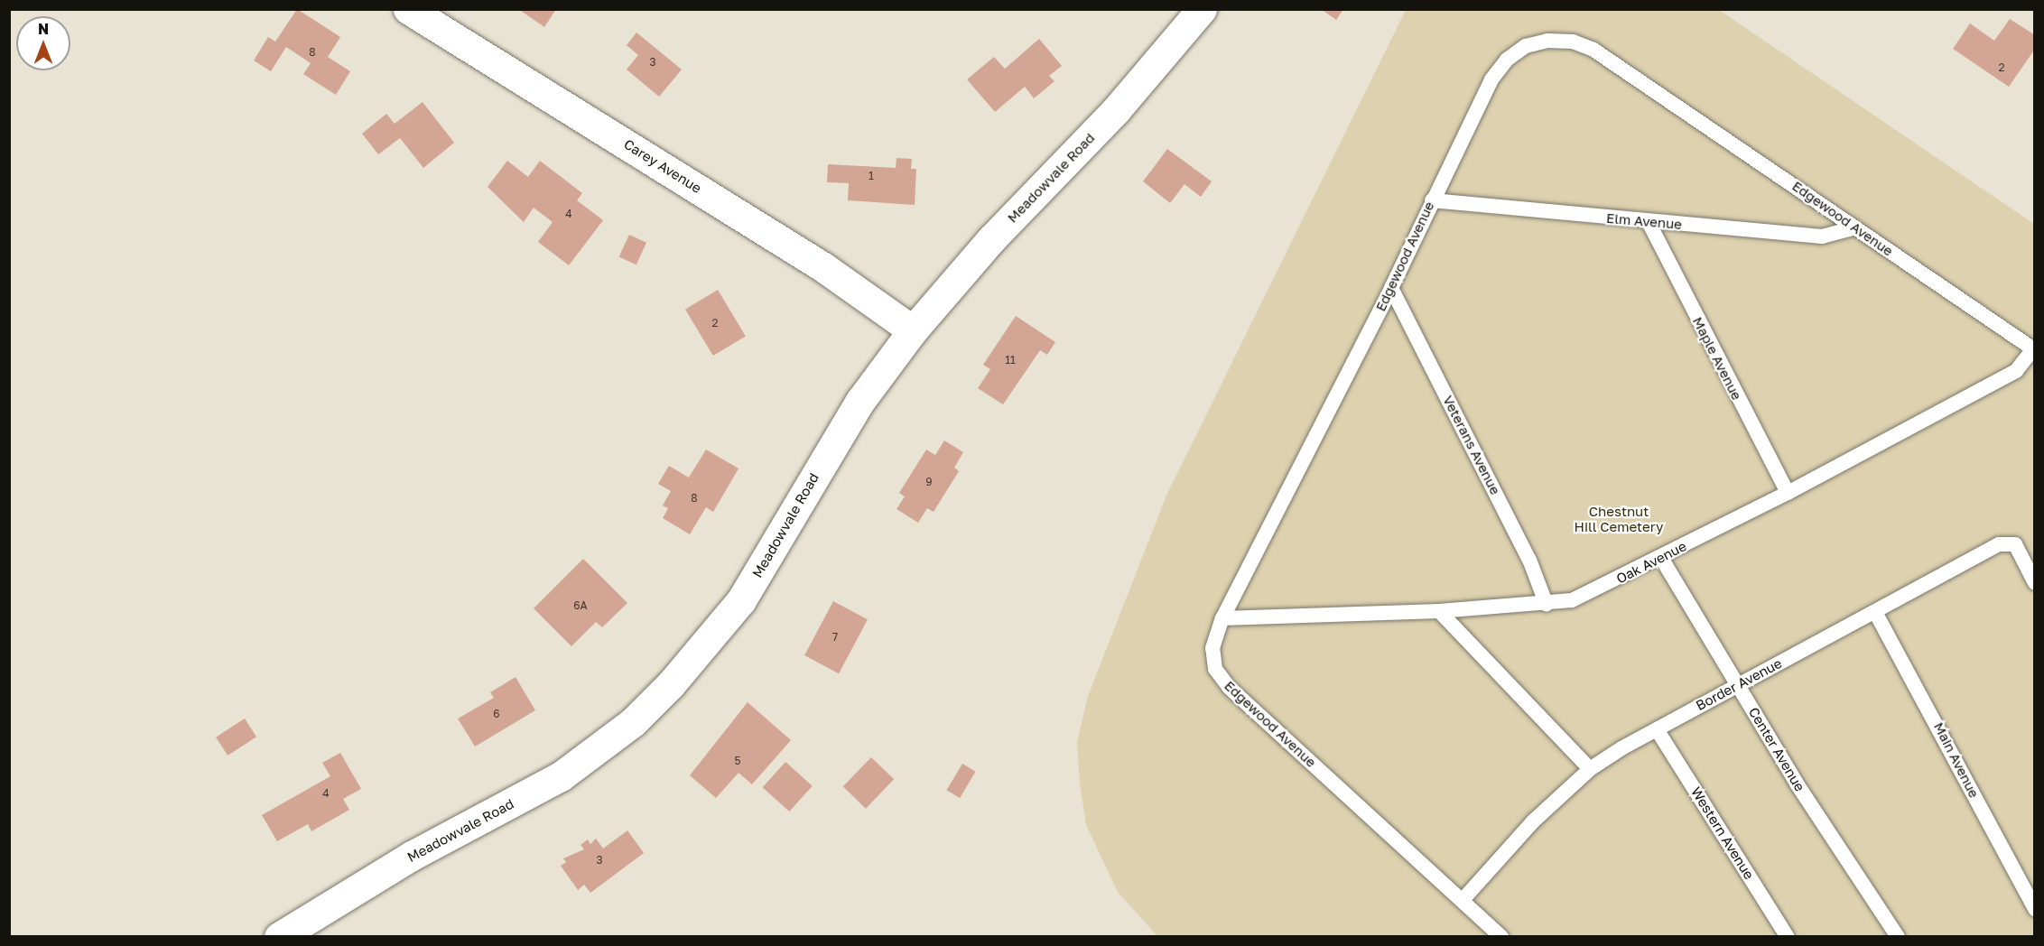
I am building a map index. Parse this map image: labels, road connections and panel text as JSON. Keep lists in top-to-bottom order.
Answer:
{
  "streets": {
    "street": ["Carey Avenue", "Meadowvale Road"],
    "lane": [
      "Edgewood Avenue",
      "Elm Avenue",
      "Maple Avenue",
      "Veterans Avenue",
      "Oak Avenue",
      "Border Avenue",
      "Center Avenue",
      "Main Avenue",
      "Western Avenue"
    ]
  },
  "crossings": [
    ["Carey Avenue", "Meadowvale Road"],
    ["Edgewood Avenue", "Elm Avenue"],
    ["Edgewood Avenue", "Veterans Avenue"],
    ["Edgewood Avenue", "Oak Avenue"],
    ["Edgewood Avenue", "Border Avenue"],
    ["Elm Avenue", "Maple Avenue"],
    ["Maple Avenue", "Oak Avenue"],
    ["Veterans Avenue", "Oak Avenue"],
    ["Oak Avenue", "Center Avenue"],
    ["Border Avenue", "Center Avenue"],
    ["Border Avenue", "Main Avenue"],
    ["Border Avenue", "Western Avenue"]
  ],
  "parks": ["Chestnut Hill Cemetery"],
  "house_numbers": [
    "8",
    "3",
    "2",
    "1",
    "4",
    "2",
    "11",
    "9",
    "8",
    "6A",
    "7",
    "6",
    "5",
    "4",
    "3"
  ],
  "north": "top"
}
